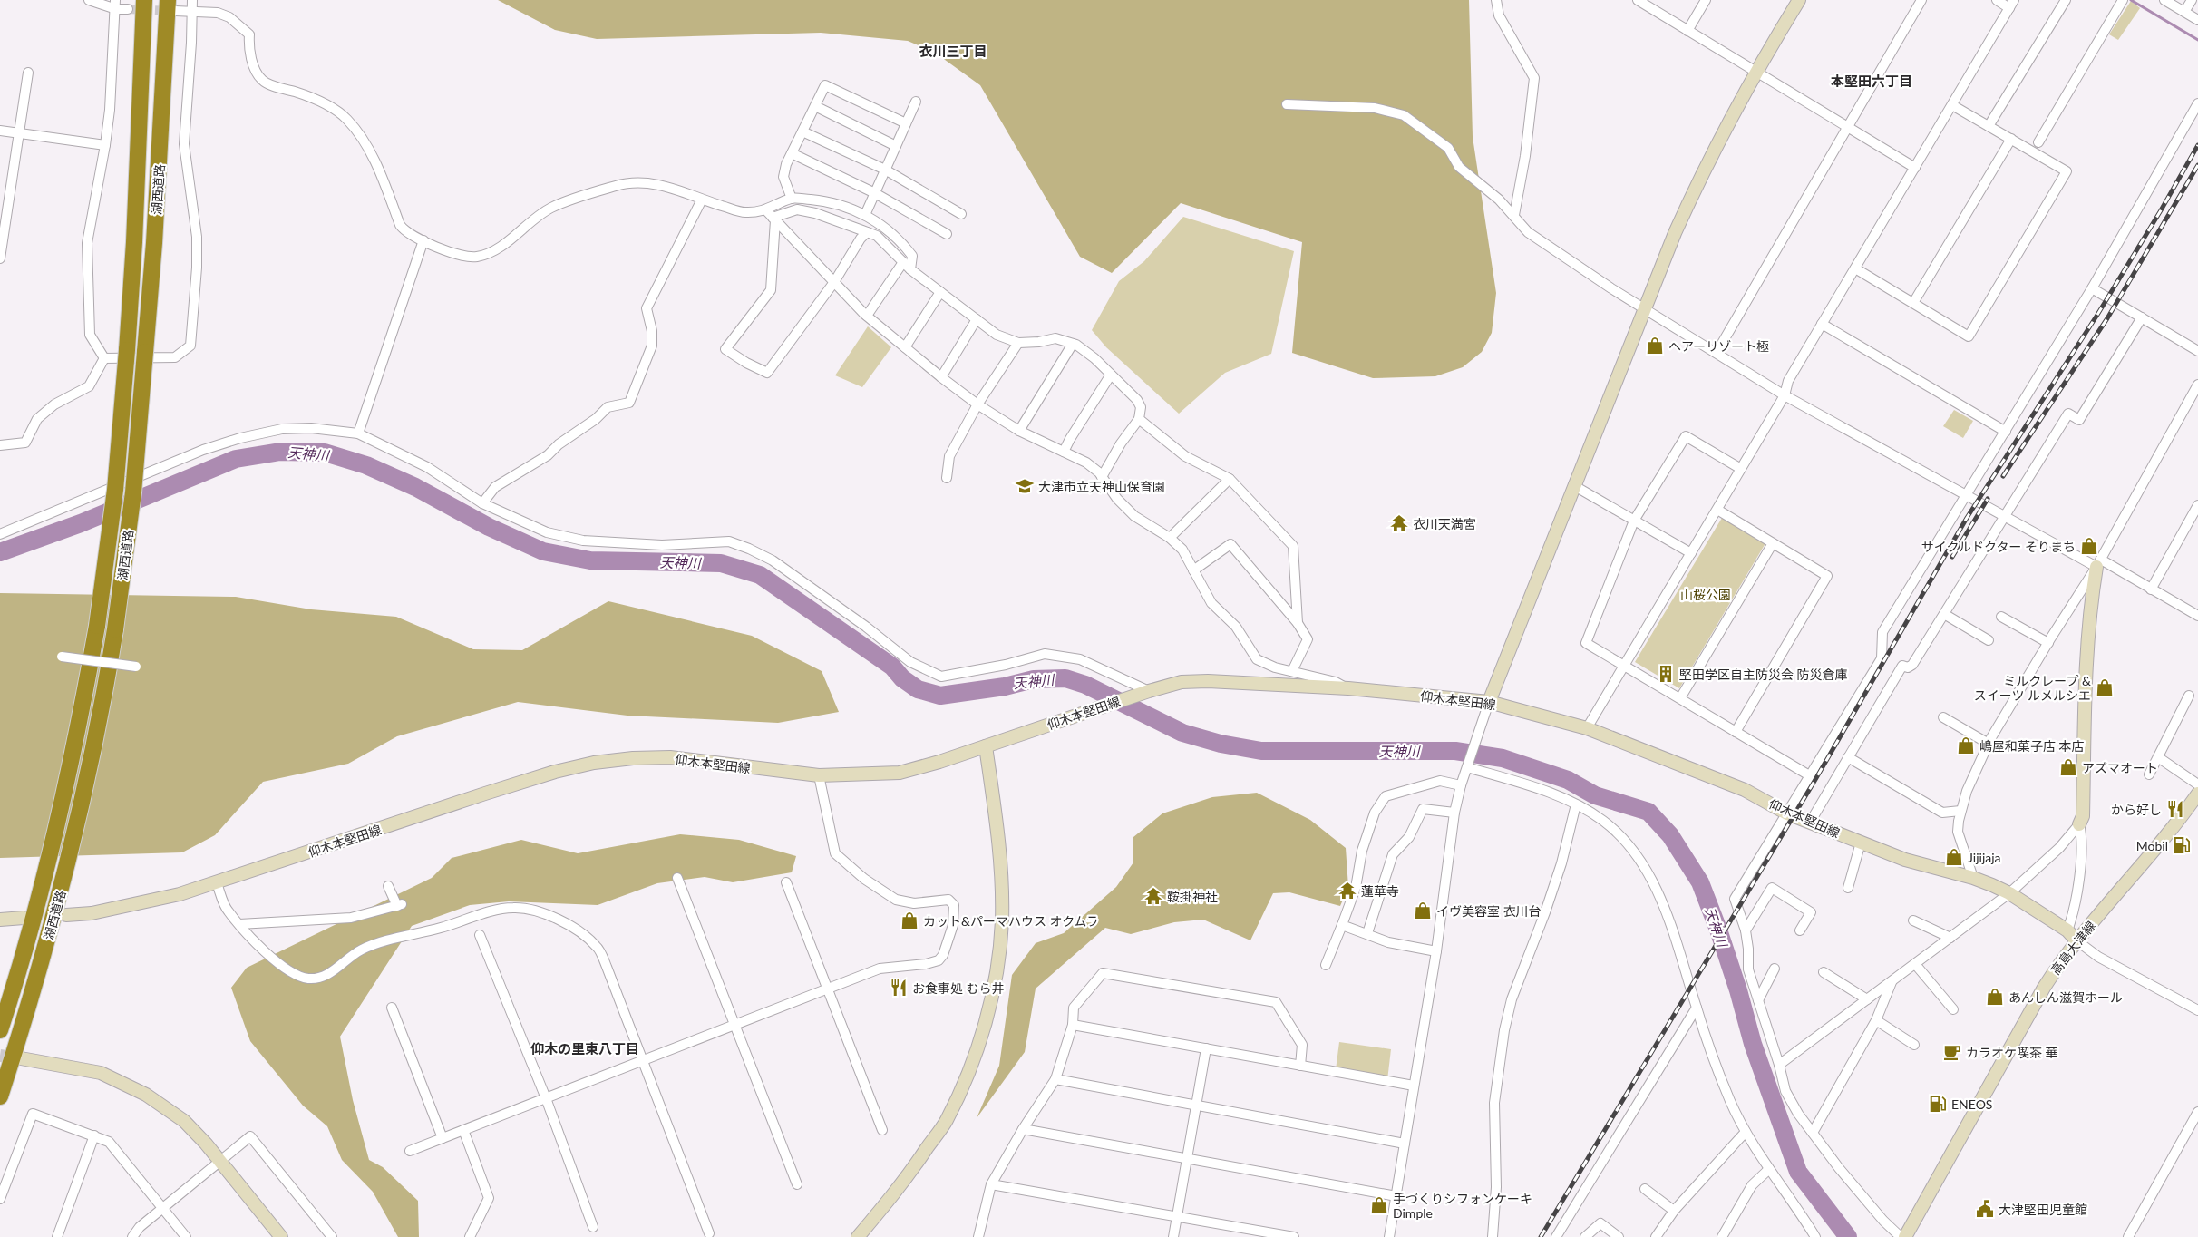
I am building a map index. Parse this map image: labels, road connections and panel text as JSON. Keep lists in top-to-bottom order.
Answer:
{
  "streets": {
    "highway": ["湖西道路"],
    "main road": ["仰木本堅田線", "高島大津線"]
  },
  "crossings": [
    ["仰木本堅田線", "高島大津線"]
  ],
  "districts": ["衣川三丁目", "本堅田六丁目", "仰木の里東八丁目"],
  "water": ["天神川"],
  "parks": ["山桜公園"],
  "places": {
    "shop": [
      "ヘアーリゾート極",
      "サイクルドクター そりまち",
      "ミルクレープ & スイーツ ルメルシエ",
      "嶋屋和菓子店 本店",
      "アズマオート",
      "Jijijaja",
      "イヴ美容室 衣川台",
      "カット&パーマハウス オクムラ",
      "あんしん滋賀ホール",
      "手づくりシフォンケーキ Dimple"
    ],
    "school or university": ["大津市立天神山保育園"],
    "temple": ["衣川天満宮", "蓮華寺", "鞍掛神社"],
    "building": ["堅田学区自主防災会 防災倉庫"],
    "restaurant": ["から好し", "お食事処 むら井"],
    "fuel station": ["Mobil", "ENEOS"],
    "cafe": ["カラオケ喫茶 華"],
    "public building": ["大津堅田児童館"]
  }
}
